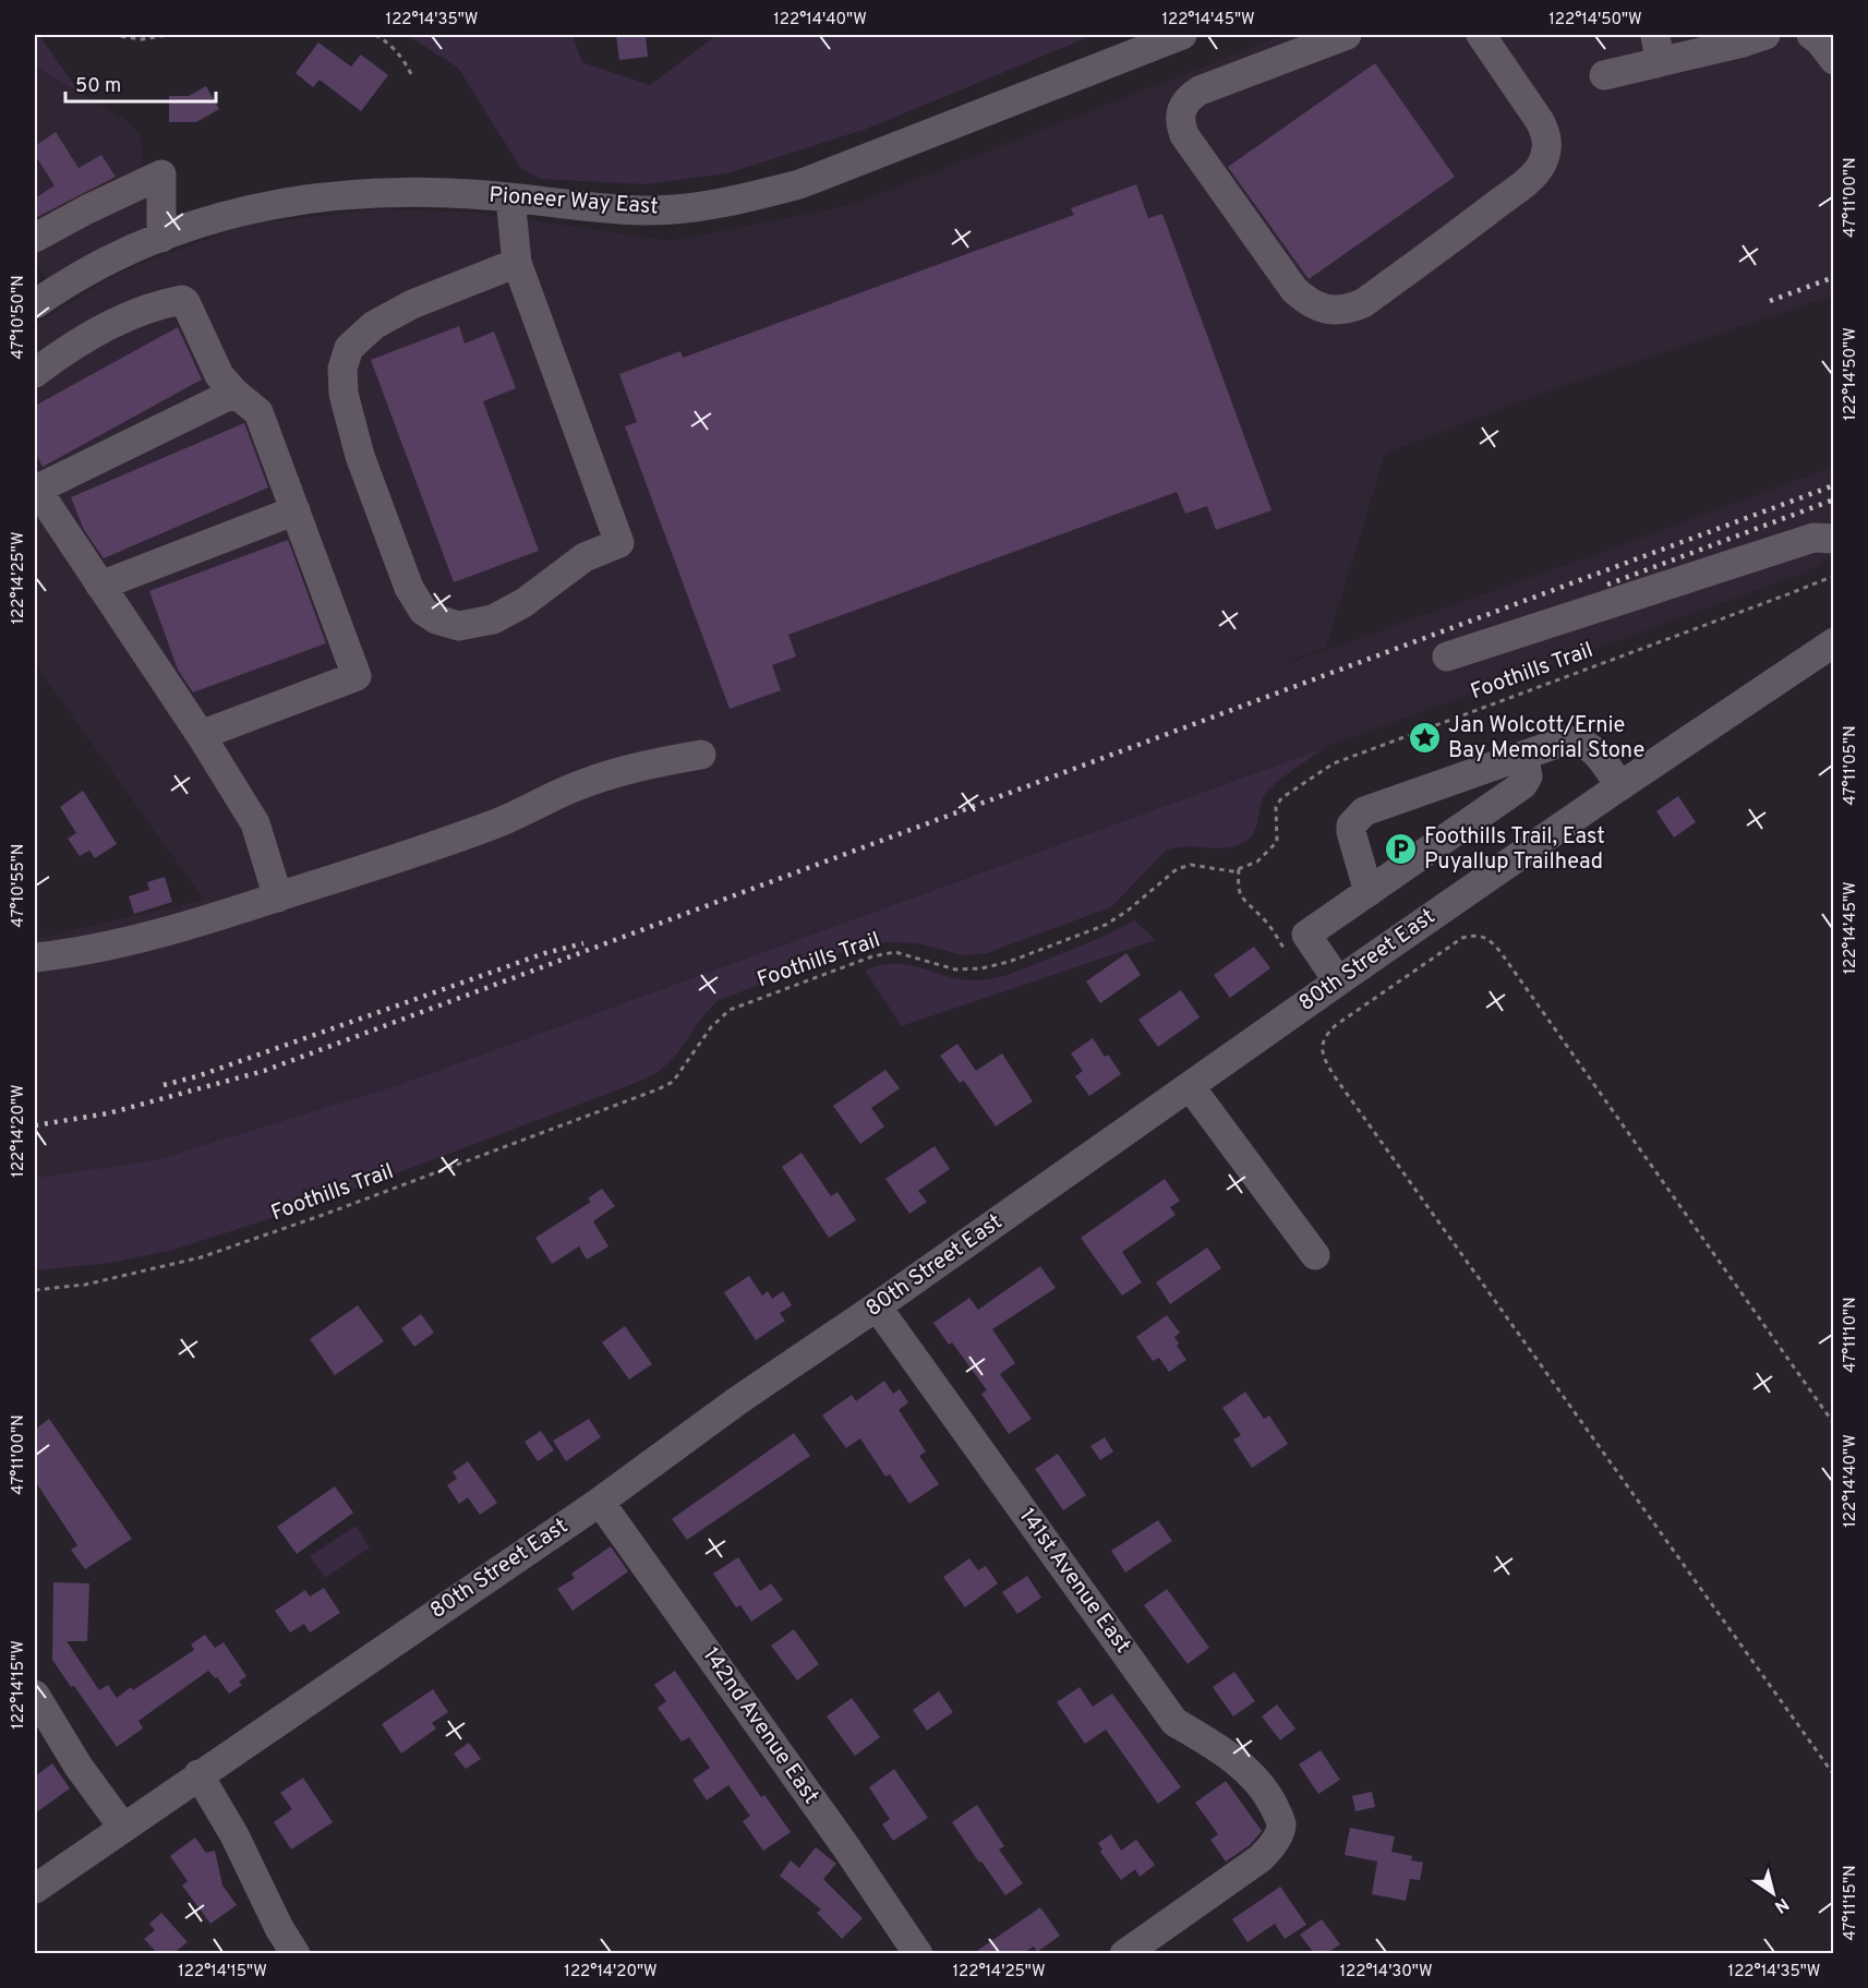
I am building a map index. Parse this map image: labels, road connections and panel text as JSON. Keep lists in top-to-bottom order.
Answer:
{
  "streets": {
    "street": [
      "Pioneer Way East",
      "80th Street East",
      "141st Avenue East",
      "142nd Avenue East"
    ],
    "path": ["Foothills Trail"]
  },
  "crossings": [
    ["80th Street East", "141st Avenue East"],
    ["80th Street East", "142nd Avenue East"]
  ],
  "places": {
    "place": ["Jan Wolcott/Ernie Bay Memorial Stone"],
    "parking": ["Foothills Trail, East Puyallup Trailhead"]
  },
  "scale_bar": "50 m",
  "north": "bottom right",
  "coordinates": [
    "122°14'35\"W",
    "122°14'40\"W",
    "122°14'45\"W",
    "122°14'50\"W",
    "47°11'00\"N",
    "47°10'50\"N",
    "122°14'25\"W",
    "47°11'05\"N",
    "47°10'55\"N",
    "122°14'20\"W",
    "47°11'10\"N",
    "122°14'15\"W",
    "47°11'15\"N",
    "122°14'30\"W"
  ]
}
